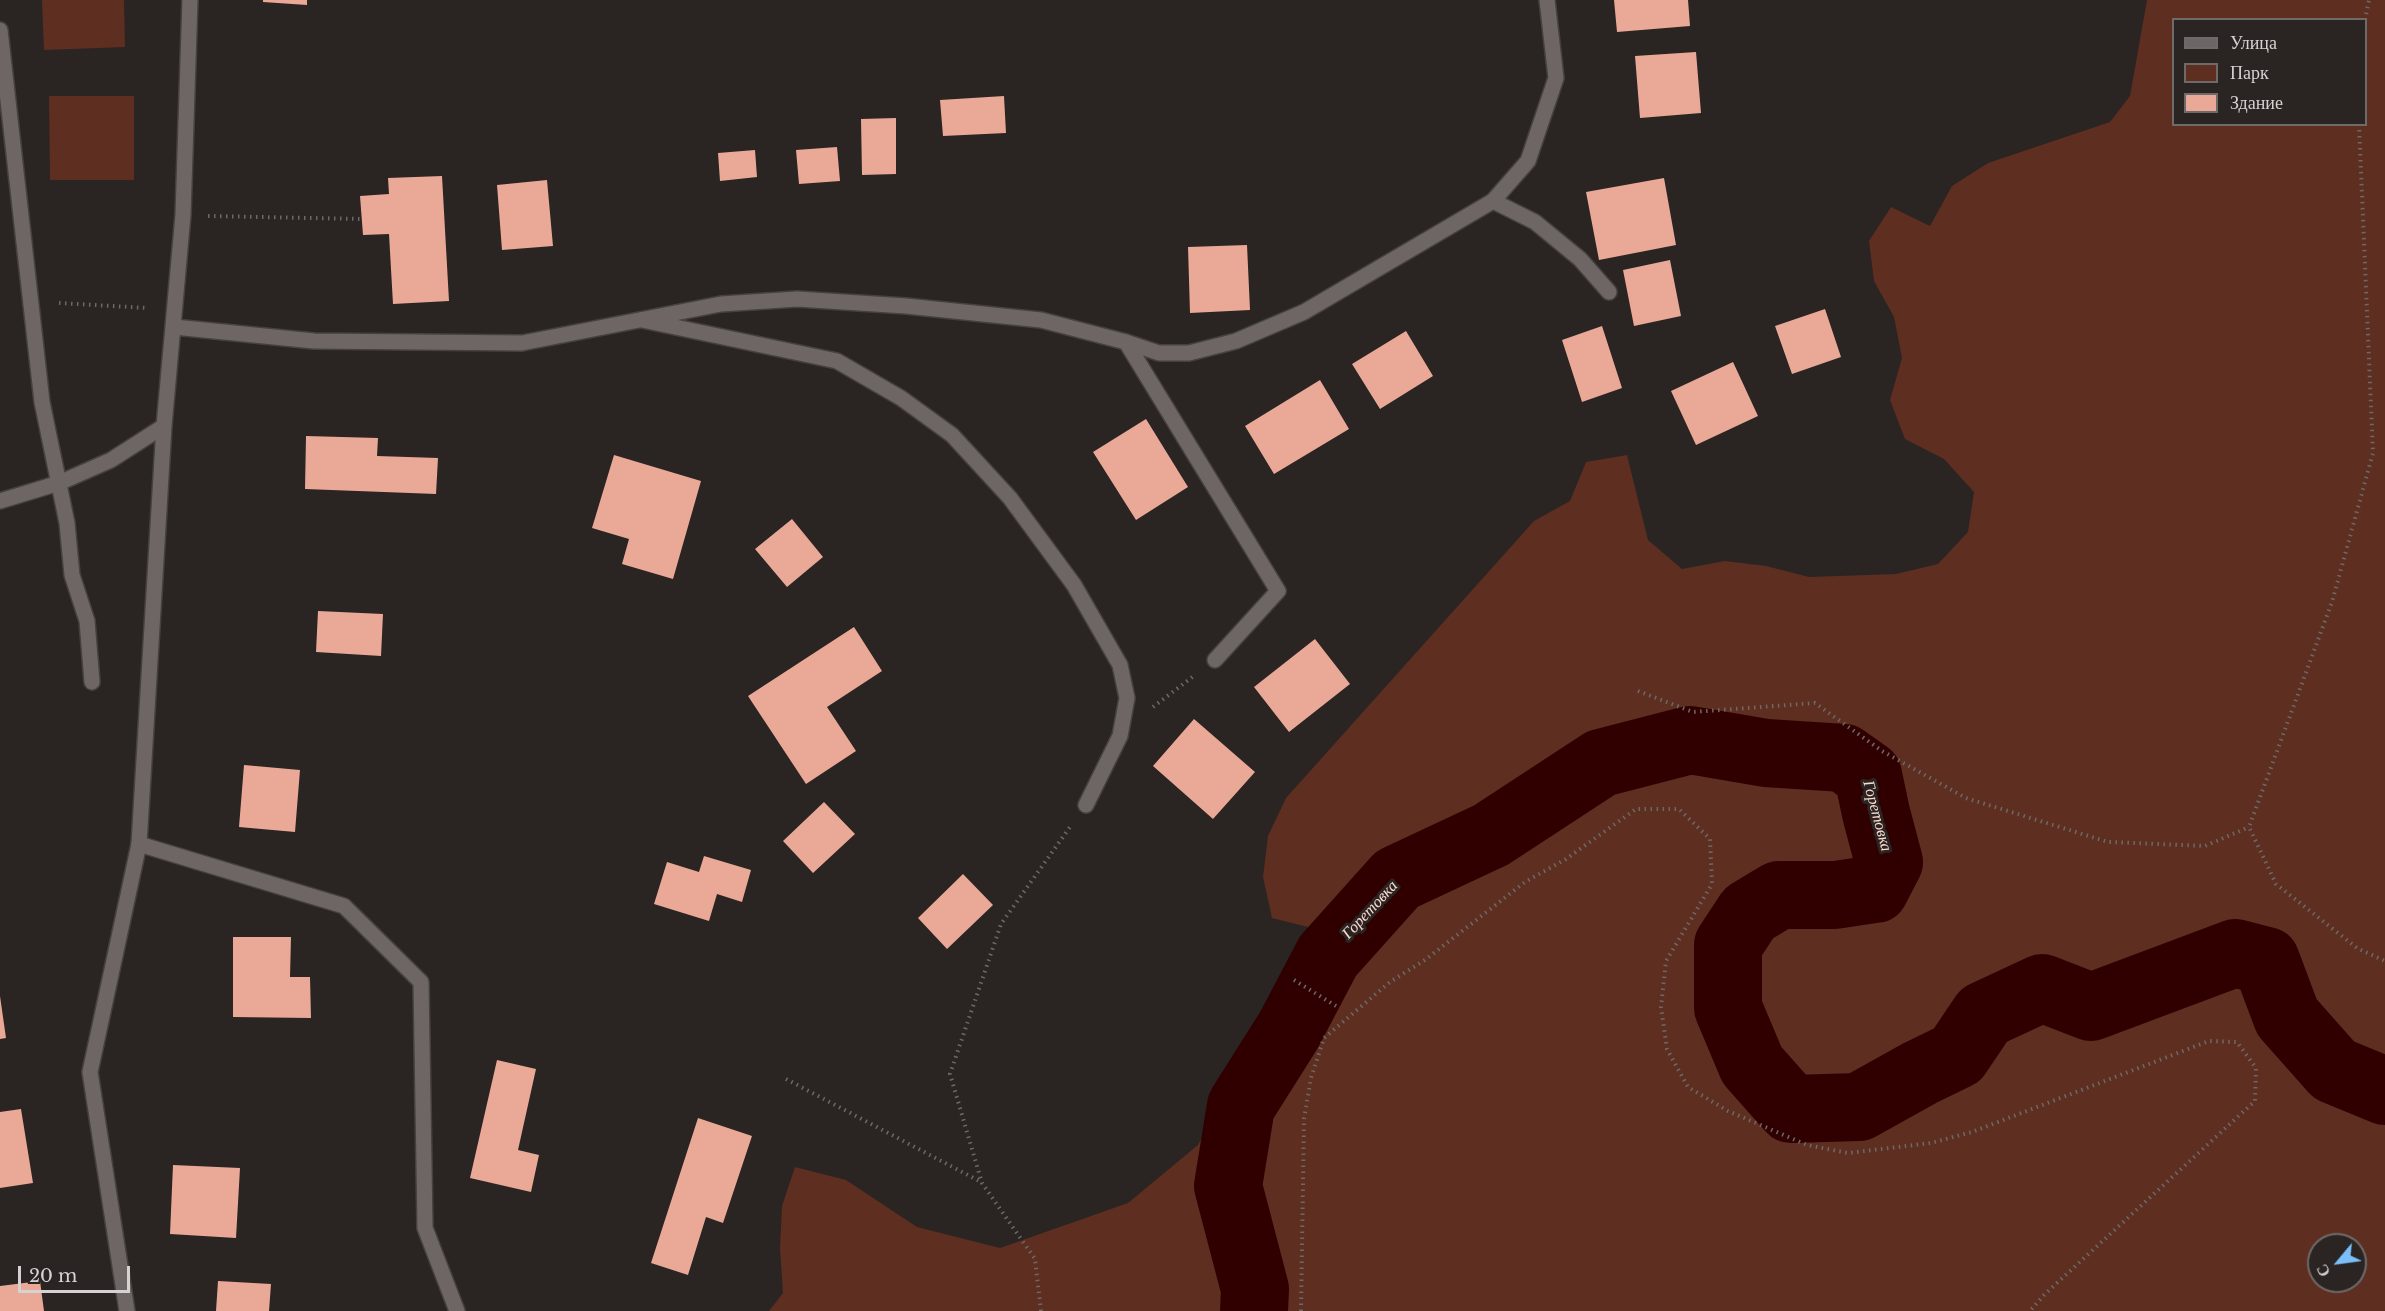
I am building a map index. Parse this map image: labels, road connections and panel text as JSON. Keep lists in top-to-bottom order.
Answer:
{
  "water": ["Горетовка"],
  "legend": ["Улица", "Парк", "Здание"],
  "scale_bar": "20 m",
  "north": "bottom left"
}
